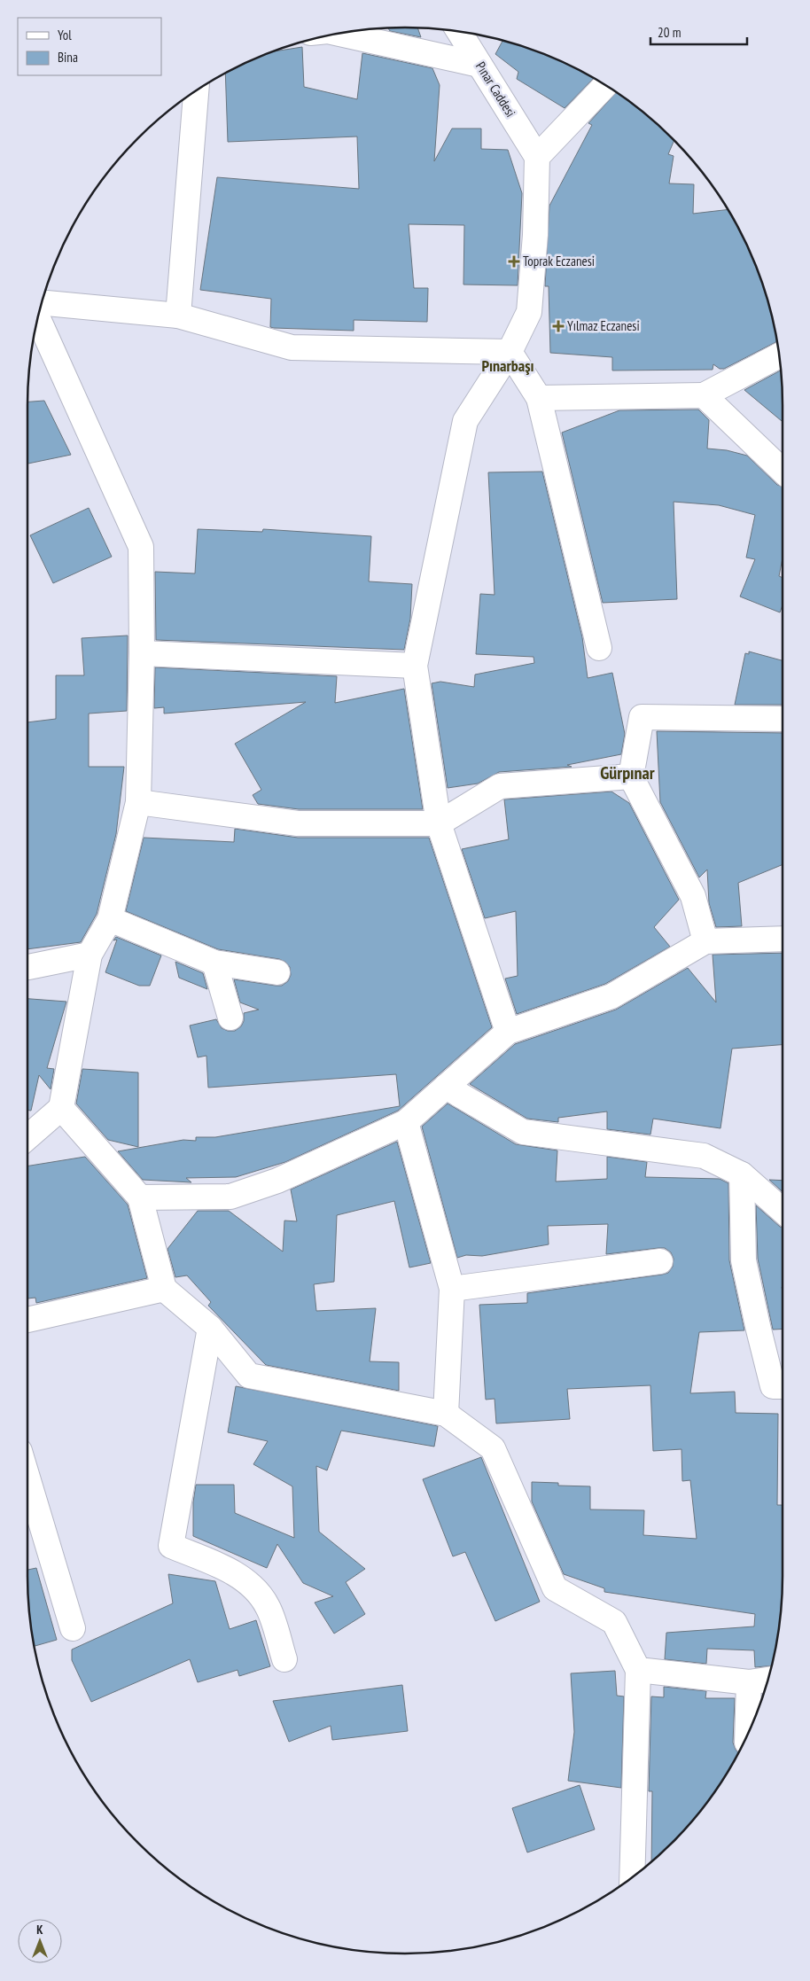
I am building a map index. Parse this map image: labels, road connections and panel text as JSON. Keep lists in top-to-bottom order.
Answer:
{
  "streets": {
    "street": ["Pınar Caddesi"]
  },
  "districts": ["Pınarbaşı", "Gürpınar"],
  "places": {
    "health": ["Toprak Eczanesi", "Yılmaz Eczanesi"]
  },
  "legend": ["Yol", "Bina"],
  "scale_bar": "20 m",
  "north": "top"
}
